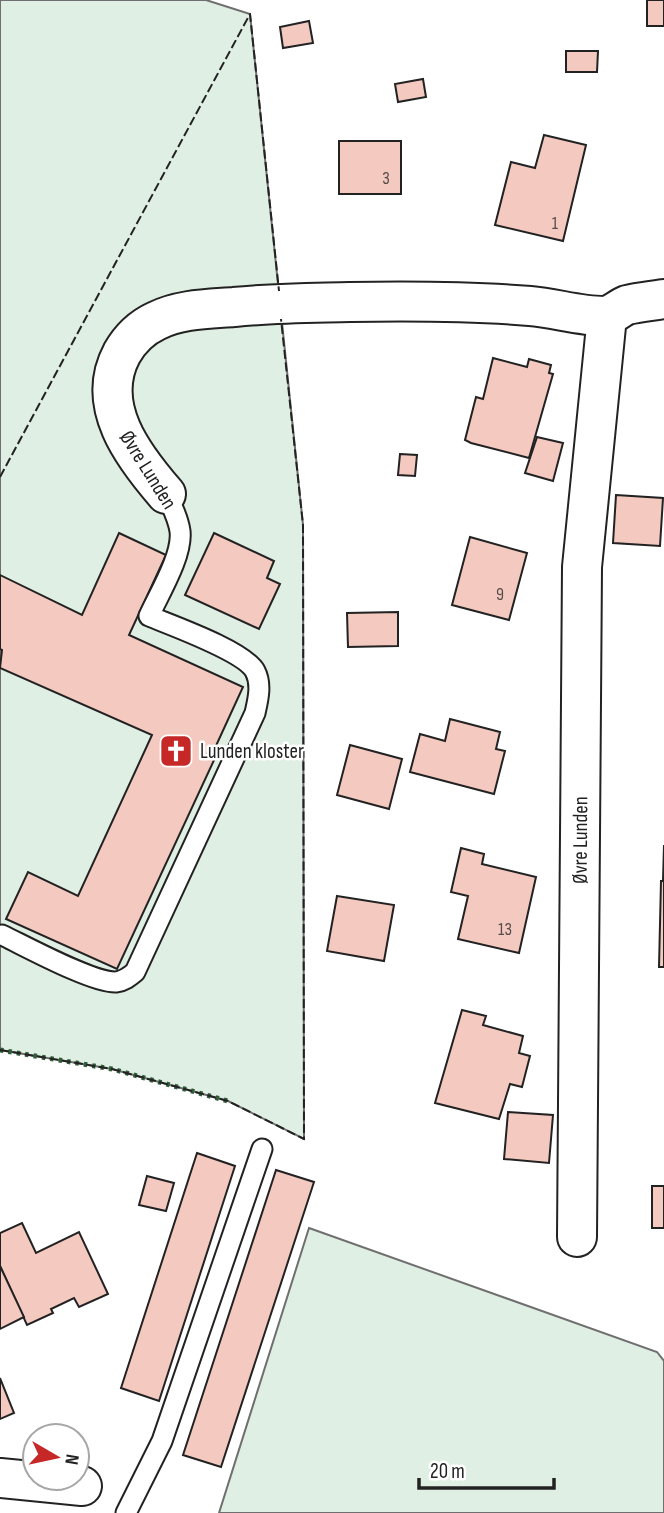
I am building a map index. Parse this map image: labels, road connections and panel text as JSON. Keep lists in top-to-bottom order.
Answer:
{
  "streets": {
    "street": ["Øvre Lunden"]
  },
  "places": {
    "church": ["Lunden kloster"]
  },
  "house_numbers": [
    "3",
    "1",
    "9",
    "13"
  ],
  "scale_bar": "20 m",
  "north": "right"
}
